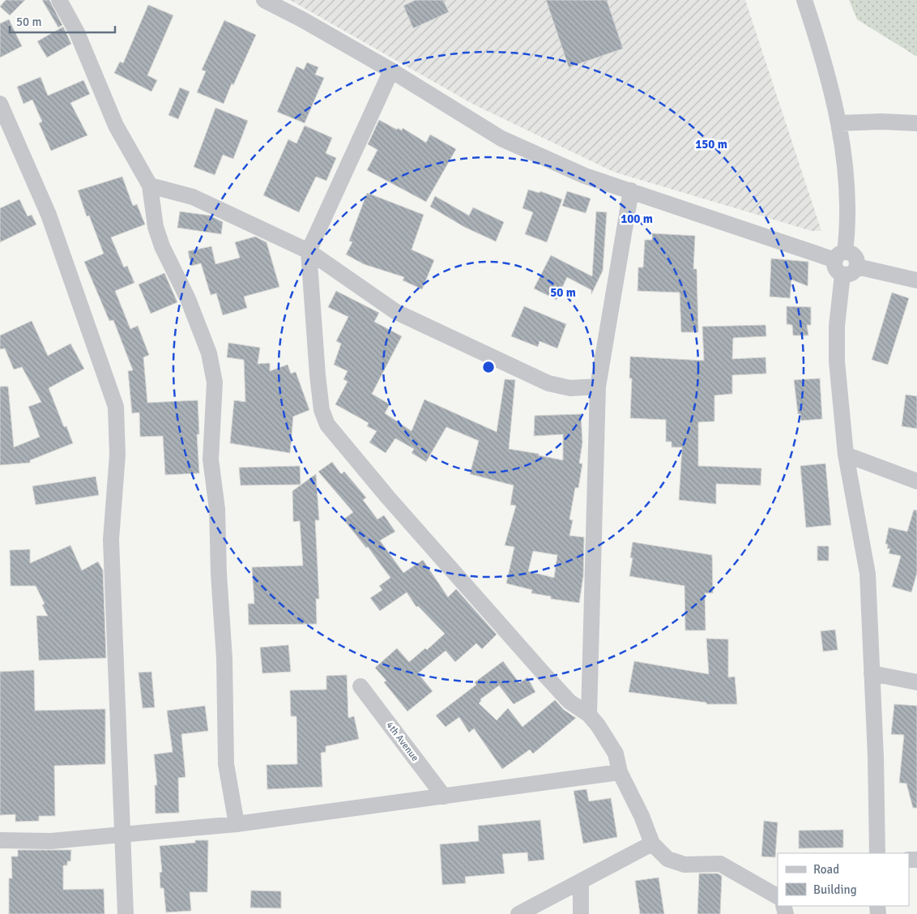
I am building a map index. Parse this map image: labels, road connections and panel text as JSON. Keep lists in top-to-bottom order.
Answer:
{
  "streets": {
    "street": ["4th Avenue"]
  },
  "legend": ["Road", "Building"],
  "scale_bar": "50 m",
  "rings": ["150 m", "100 m", "50 m"]
}
